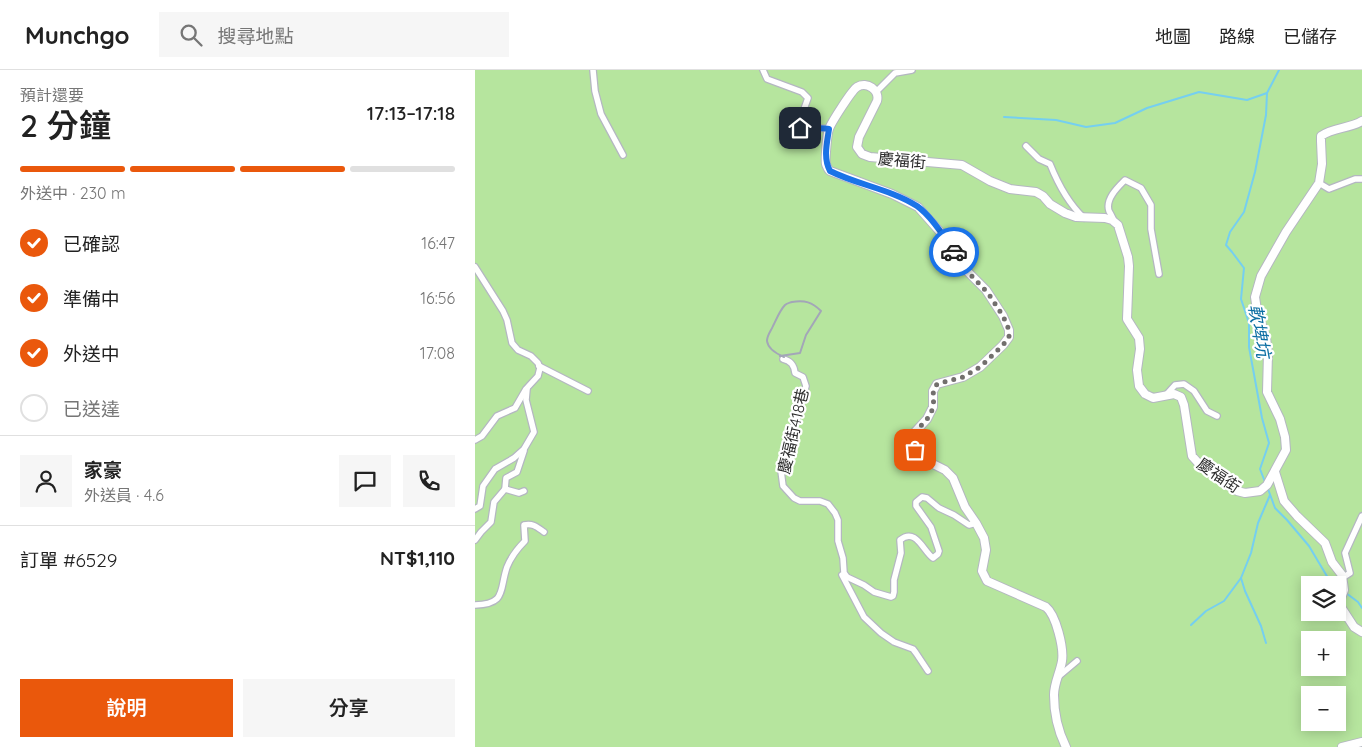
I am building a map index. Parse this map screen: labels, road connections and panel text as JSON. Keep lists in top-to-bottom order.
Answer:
{
  "streets": {
    "street": ["慶福街", "慶福街418巷"]
  },
  "water": ["軟埤坑"],
  "page": {
    "header": "Munchgo",
    "search": "搜尋地點",
    "nav": ["地圖", "路線", "已儲存"],
    "heading": ["2 分鐘", "預計還要", "17:13–17:18"],
    "panel": [
      "家豪",
      "外送員 · 4.6",
      "訂單 #6529",
      "NT$1,110"
    ],
    "bar": "外送中 · 230 m",
    "list": [
      ["已確認", "16:47"],
      ["準備中", "16:56"],
      ["外送中", "17:08"],
      "已送達"
    ],
    "map_buttons": ["+", "−"],
    "buttons": ["說明", "分享"]
  }
}
